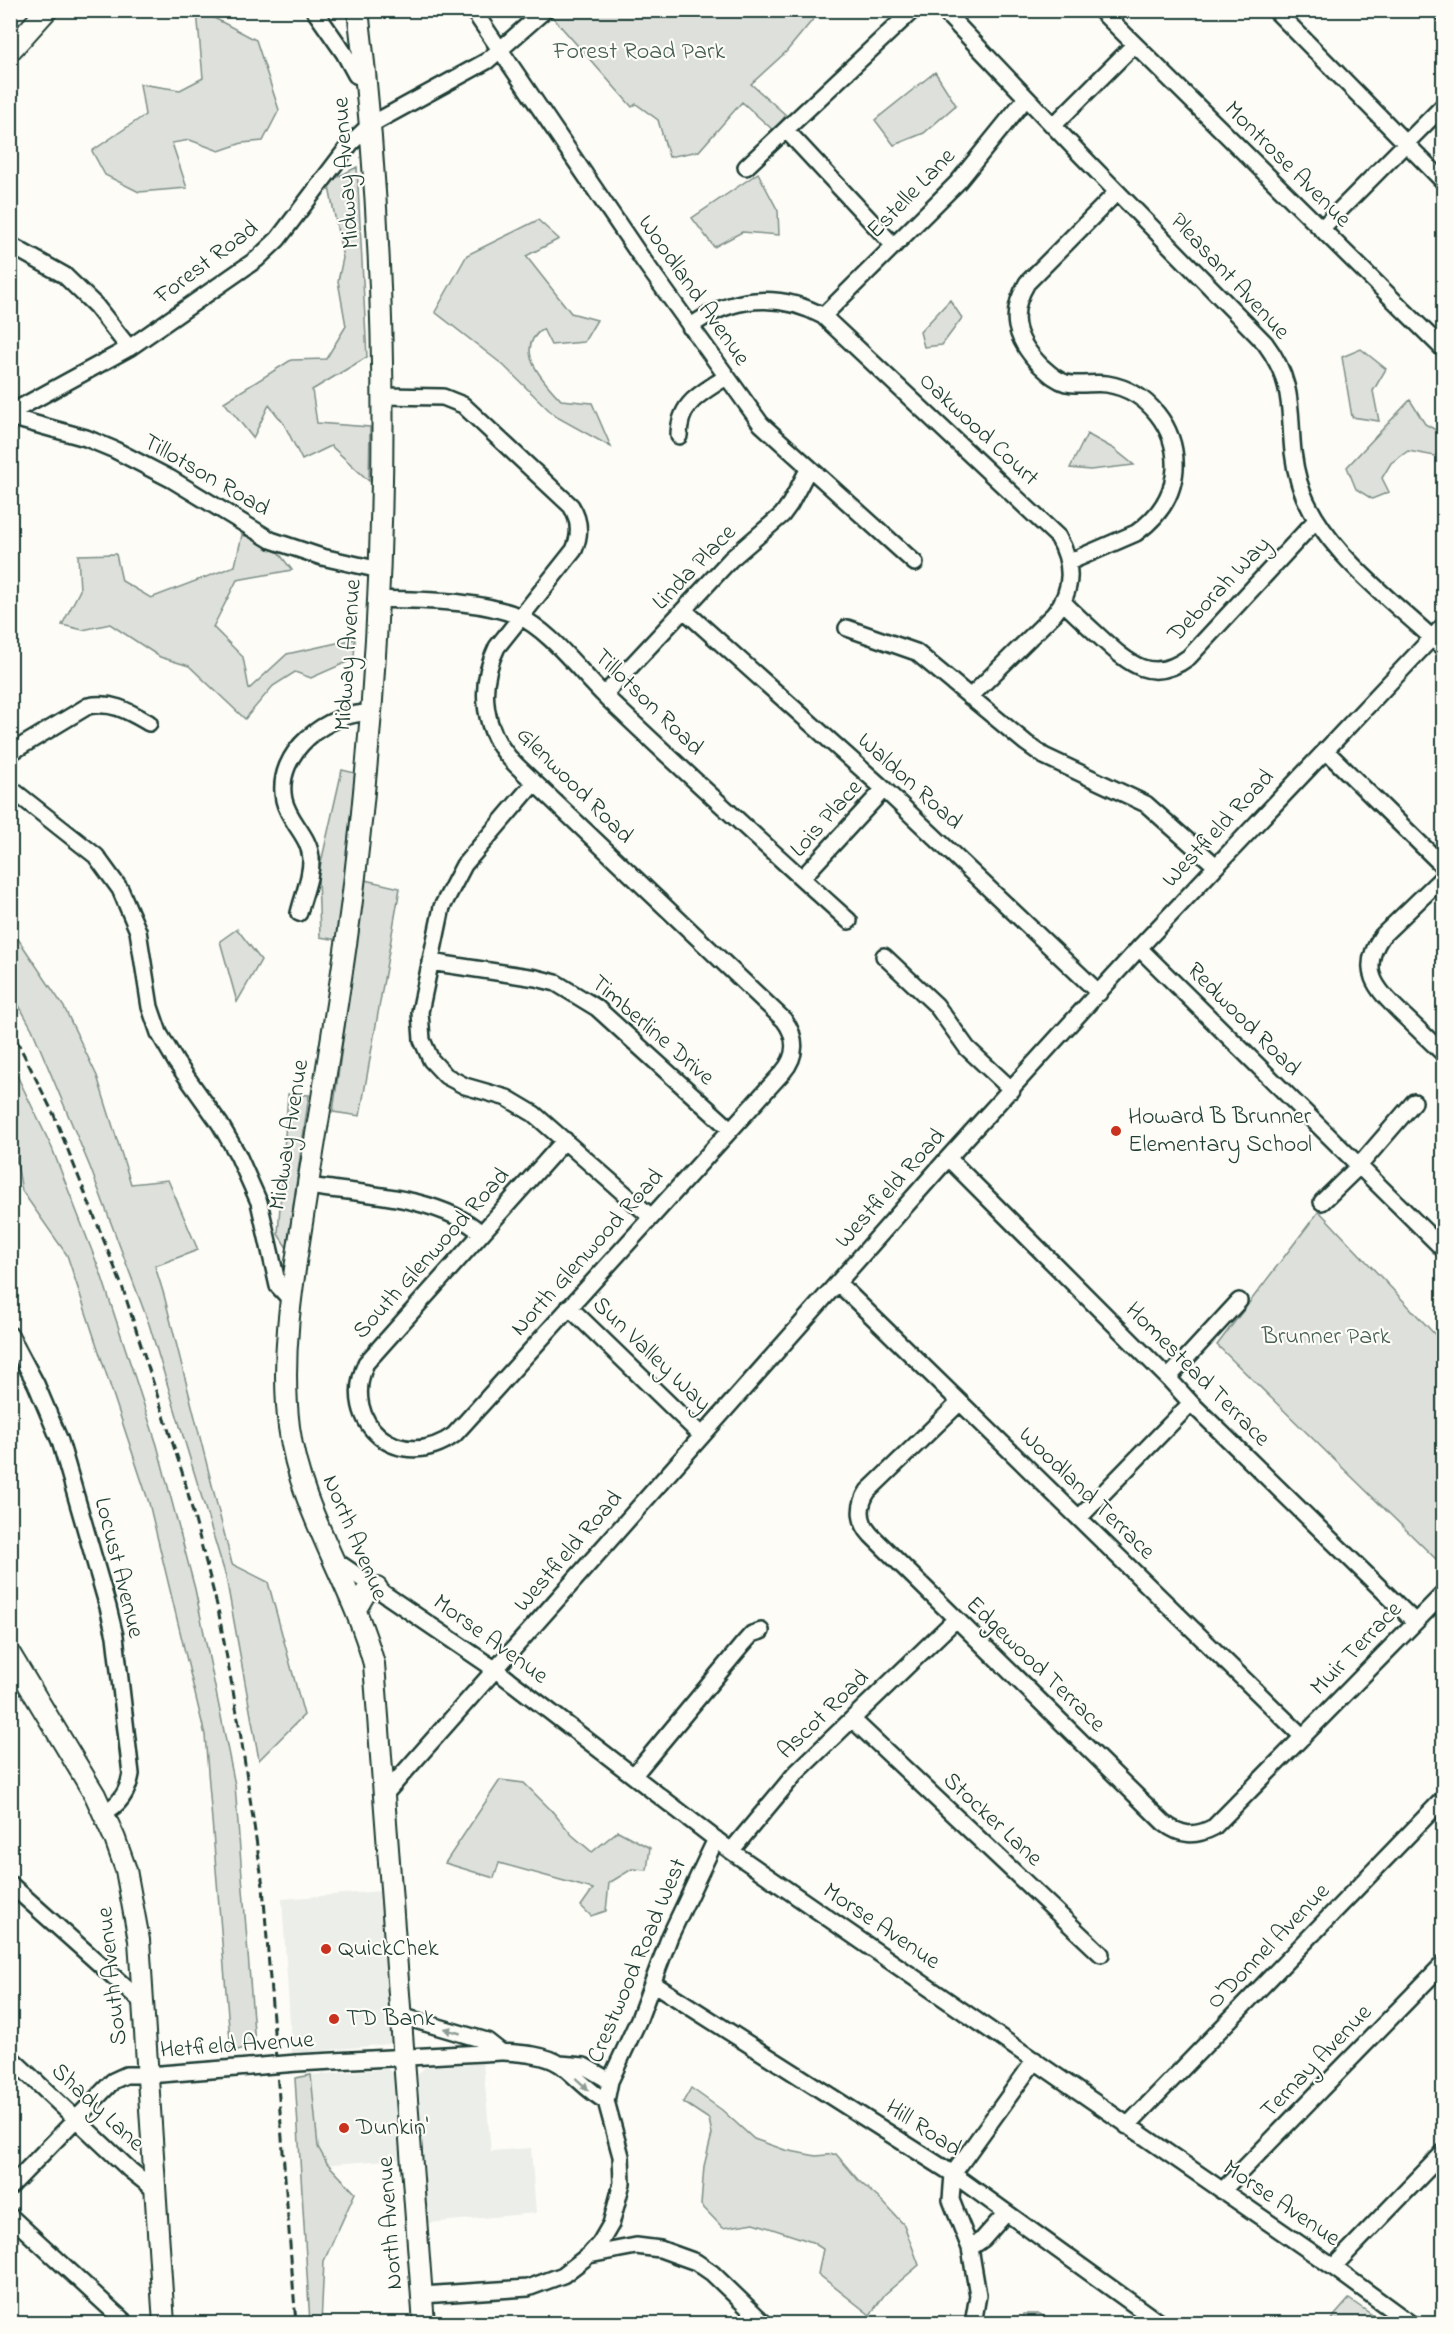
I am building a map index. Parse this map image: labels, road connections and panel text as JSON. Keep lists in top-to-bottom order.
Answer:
{
  "streets": {
    "main road": ["Midway Avenue", "North Avenue", "South Avenue"],
    "street": [
      "Montrose Avenue",
      "Estelle Lane",
      "Forest Road",
      "Pleasant Avenue",
      "Woodland Avenue",
      "Oakwood Court",
      "Tillotson Road",
      "Linda Place",
      "Deborah Way",
      "Waldon Road",
      "Glenwood Road",
      "Lois Place",
      "Westfield Road",
      "Redwood Road",
      "Timberline Drive",
      "North Glenwood Road",
      "South Glenwood Road",
      "Sun Valley Way",
      "Homestead Terrace",
      "Woodland Terrace",
      "Locust Avenue",
      "Morse Avenue",
      "Muir Terrace",
      "Edgewood Terrace",
      "Ascot Road",
      "Stocker Lane",
      "O'Donnel Avenue",
      "Crestwood Road West",
      "Hetfield Avenue",
      "Ternay Avenue",
      "Shady Lane",
      "Hill Road"
    ]
  },
  "crossings": [
    ["Midway Avenue", "Forest Road"],
    ["Midway Avenue", "Tillotson Road"],
    ["Midway Avenue", "Glenwood Road"],
    ["Midway Avenue", "North Avenue"],
    ["Estelle Lane", "Pleasant Avenue"],
    ["Estelle Lane", "Oakwood Court"],
    ["Forest Road", "Woodland Avenue"],
    ["Forest Road", "Tillotson Road"],
    ["Pleasant Avenue", "Deborah Way"],
    ["Pleasant Avenue", "Westfield Road"],
    ["Woodland Avenue", "Oakwood Court"],
    ["Woodland Avenue", "Linda Place"],
    ["Oakwood Court", "Deborah Way"],
    ["Tillotson Road", "Linda Place"],
    ["Tillotson Road", "Glenwood Road"],
    ["Tillotson Road", "Lois Place"],
    ["Linda Place", "Waldon Road"],
    ["Waldon Road", "Lois Place"],
    ["Waldon Road", "Westfield Road"],
    ["Glenwood Road", "North Glenwood Road"],
    ["Westfield Road", "Redwood Road"],
    ["Westfield Road", "Sun Valley Way"],
    ["Westfield Road", "Homestead Terrace"],
    ["Westfield Road", "Woodland Terrace"],
    ["Westfield Road", "North Avenue"],
    ["Westfield Road", "Morse Avenue"],
    ["Timberline Drive", "North Glenwood Road"],
    ["North Glenwood Road", "South Glenwood Road"],
    ["North Glenwood Road", "Sun Valley Way"],
    ["Homestead Terrace", "Muir Terrace"],
    ["Woodland Terrace", "Muir Terrace"],
    ["Woodland Terrace", "Edgewood Terrace"],
    ["North Avenue", "Morse Avenue"],
    ["North Avenue", "Hetfield Avenue"],
    ["Locust Avenue", "South Avenue"],
    ["Morse Avenue", "Ascot Road"],
    ["Morse Avenue", "O'Donnel Avenue"],
    ["Morse Avenue", "Crestwood Road West"],
    ["Morse Avenue", "Ternay Avenue"],
    ["Muir Terrace", "Edgewood Terrace"],
    ["Edgewood Terrace", "Ascot Road"],
    ["Ascot Road", "Stocker Lane"],
    ["Crestwood Road West", "Hill Road"],
    ["South Avenue", "Hetfield Avenue"],
    ["South Avenue", "Shady Lane"],
    ["Hetfield Avenue", "Shady Lane"]
  ],
  "parks": ["Forest Road Park", "Brunner Park"],
  "places": [
    "Howard B Brunner Elementary School",
    "QuickChek",
    "TD Bank",
    "Dunkin'"
  ]
}
